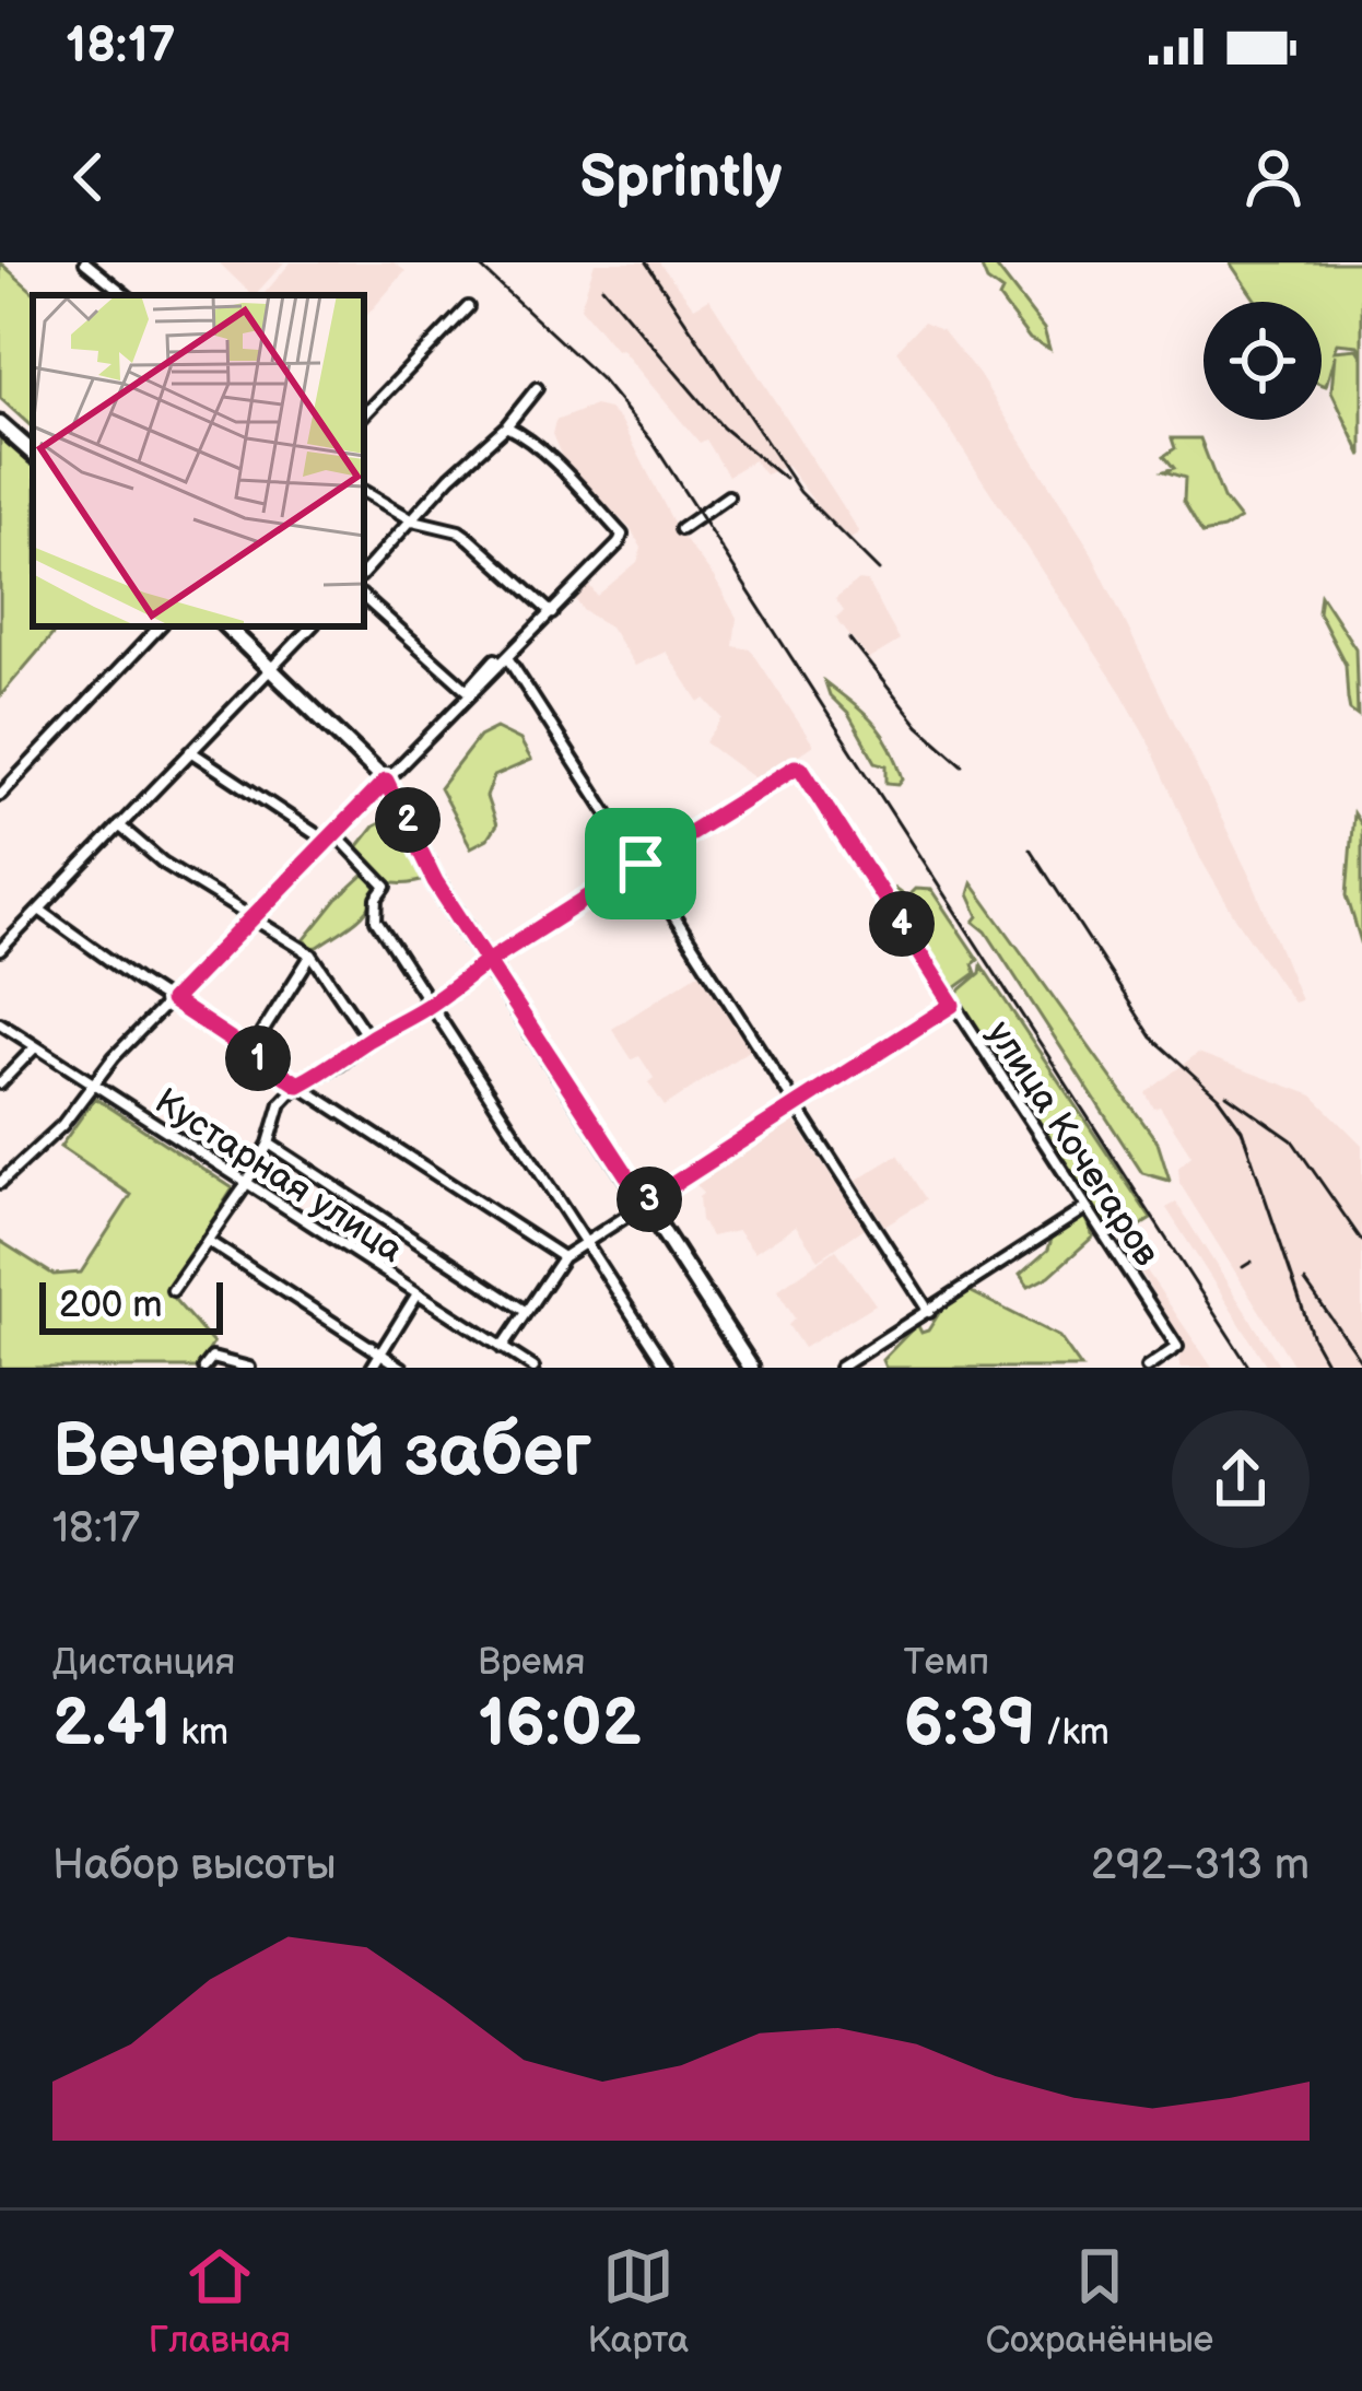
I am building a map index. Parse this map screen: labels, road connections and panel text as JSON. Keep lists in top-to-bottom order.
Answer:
{
  "streets": {
    "street": ["улица Кочегаров", "Кустарная улица"]
  },
  "scale_bar": "200 m",
  "page": {
    "status": "18:17",
    "header": "Sprintly",
    "pins": [
      "2",
      "4",
      "1",
      "3"
    ],
    "scale": "200 m",
    "heading": ["Вечерний забег", "18:17"],
    "stats": [
      ["Дистанция", "2.41 km"],
      ["Время", "16:02"],
      ["Темп", "6:39 /km"]
    ],
    "chart": ["Набор высоты", "292–313 m"],
    "tabs": ["Главная", "Карта", "Сохранённые"]
  }
}
